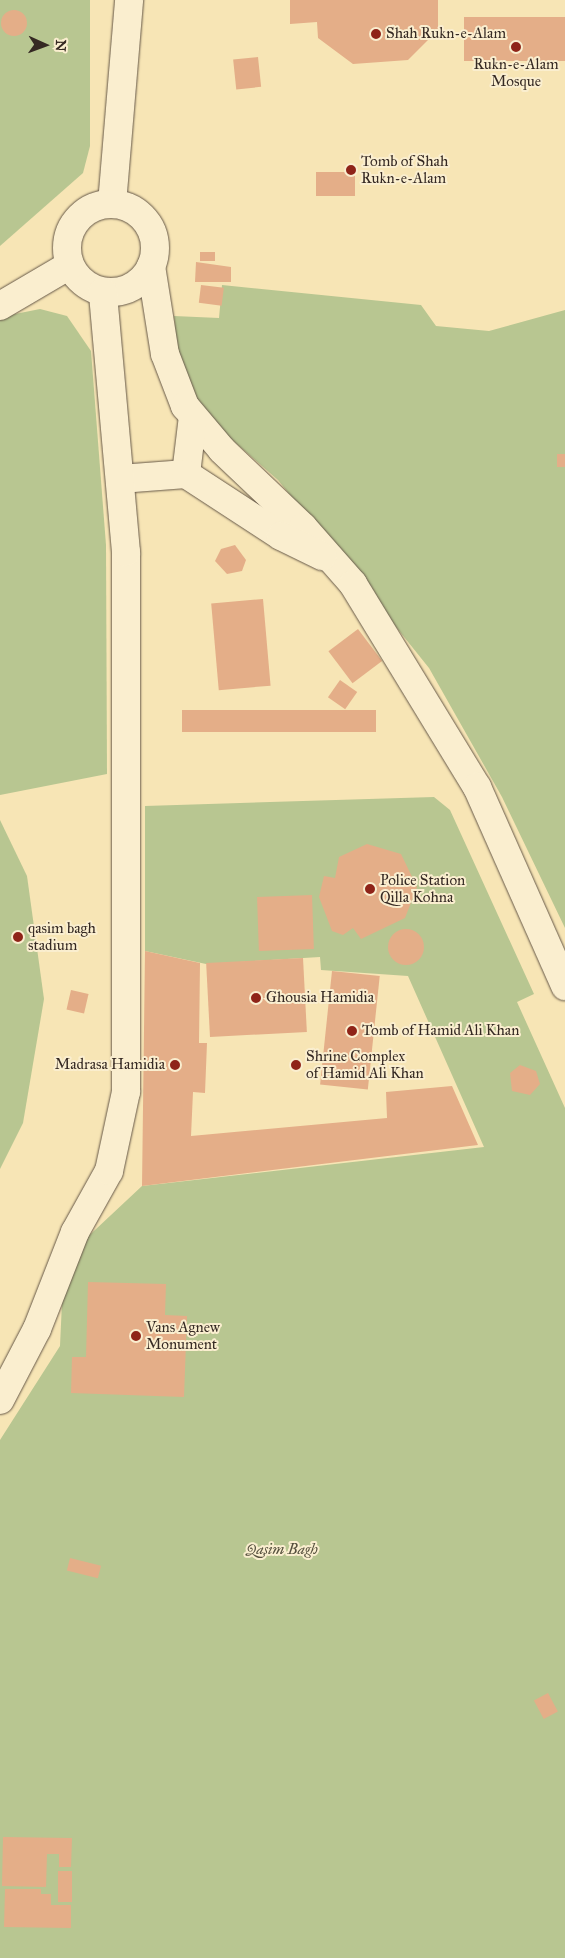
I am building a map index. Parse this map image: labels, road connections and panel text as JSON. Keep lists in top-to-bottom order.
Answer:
{
  "parks": ["Qasim Bagh"],
  "places": [
    "Shah Rukn-e-Alam",
    "Rukn-e-Alam Mosque",
    "Tomb of Shah Rukn-e-Alam",
    "Police Station Qilla Kohna",
    "qasim bagh stadium",
    "Ghousia Hamidia",
    "Tomb of Hamid Ali Khan",
    "Madrasa Hamidia",
    "Shrine Complex of Hamid Ali Khan",
    "Vans Agnew Monument"
  ],
  "north": "right"
}
